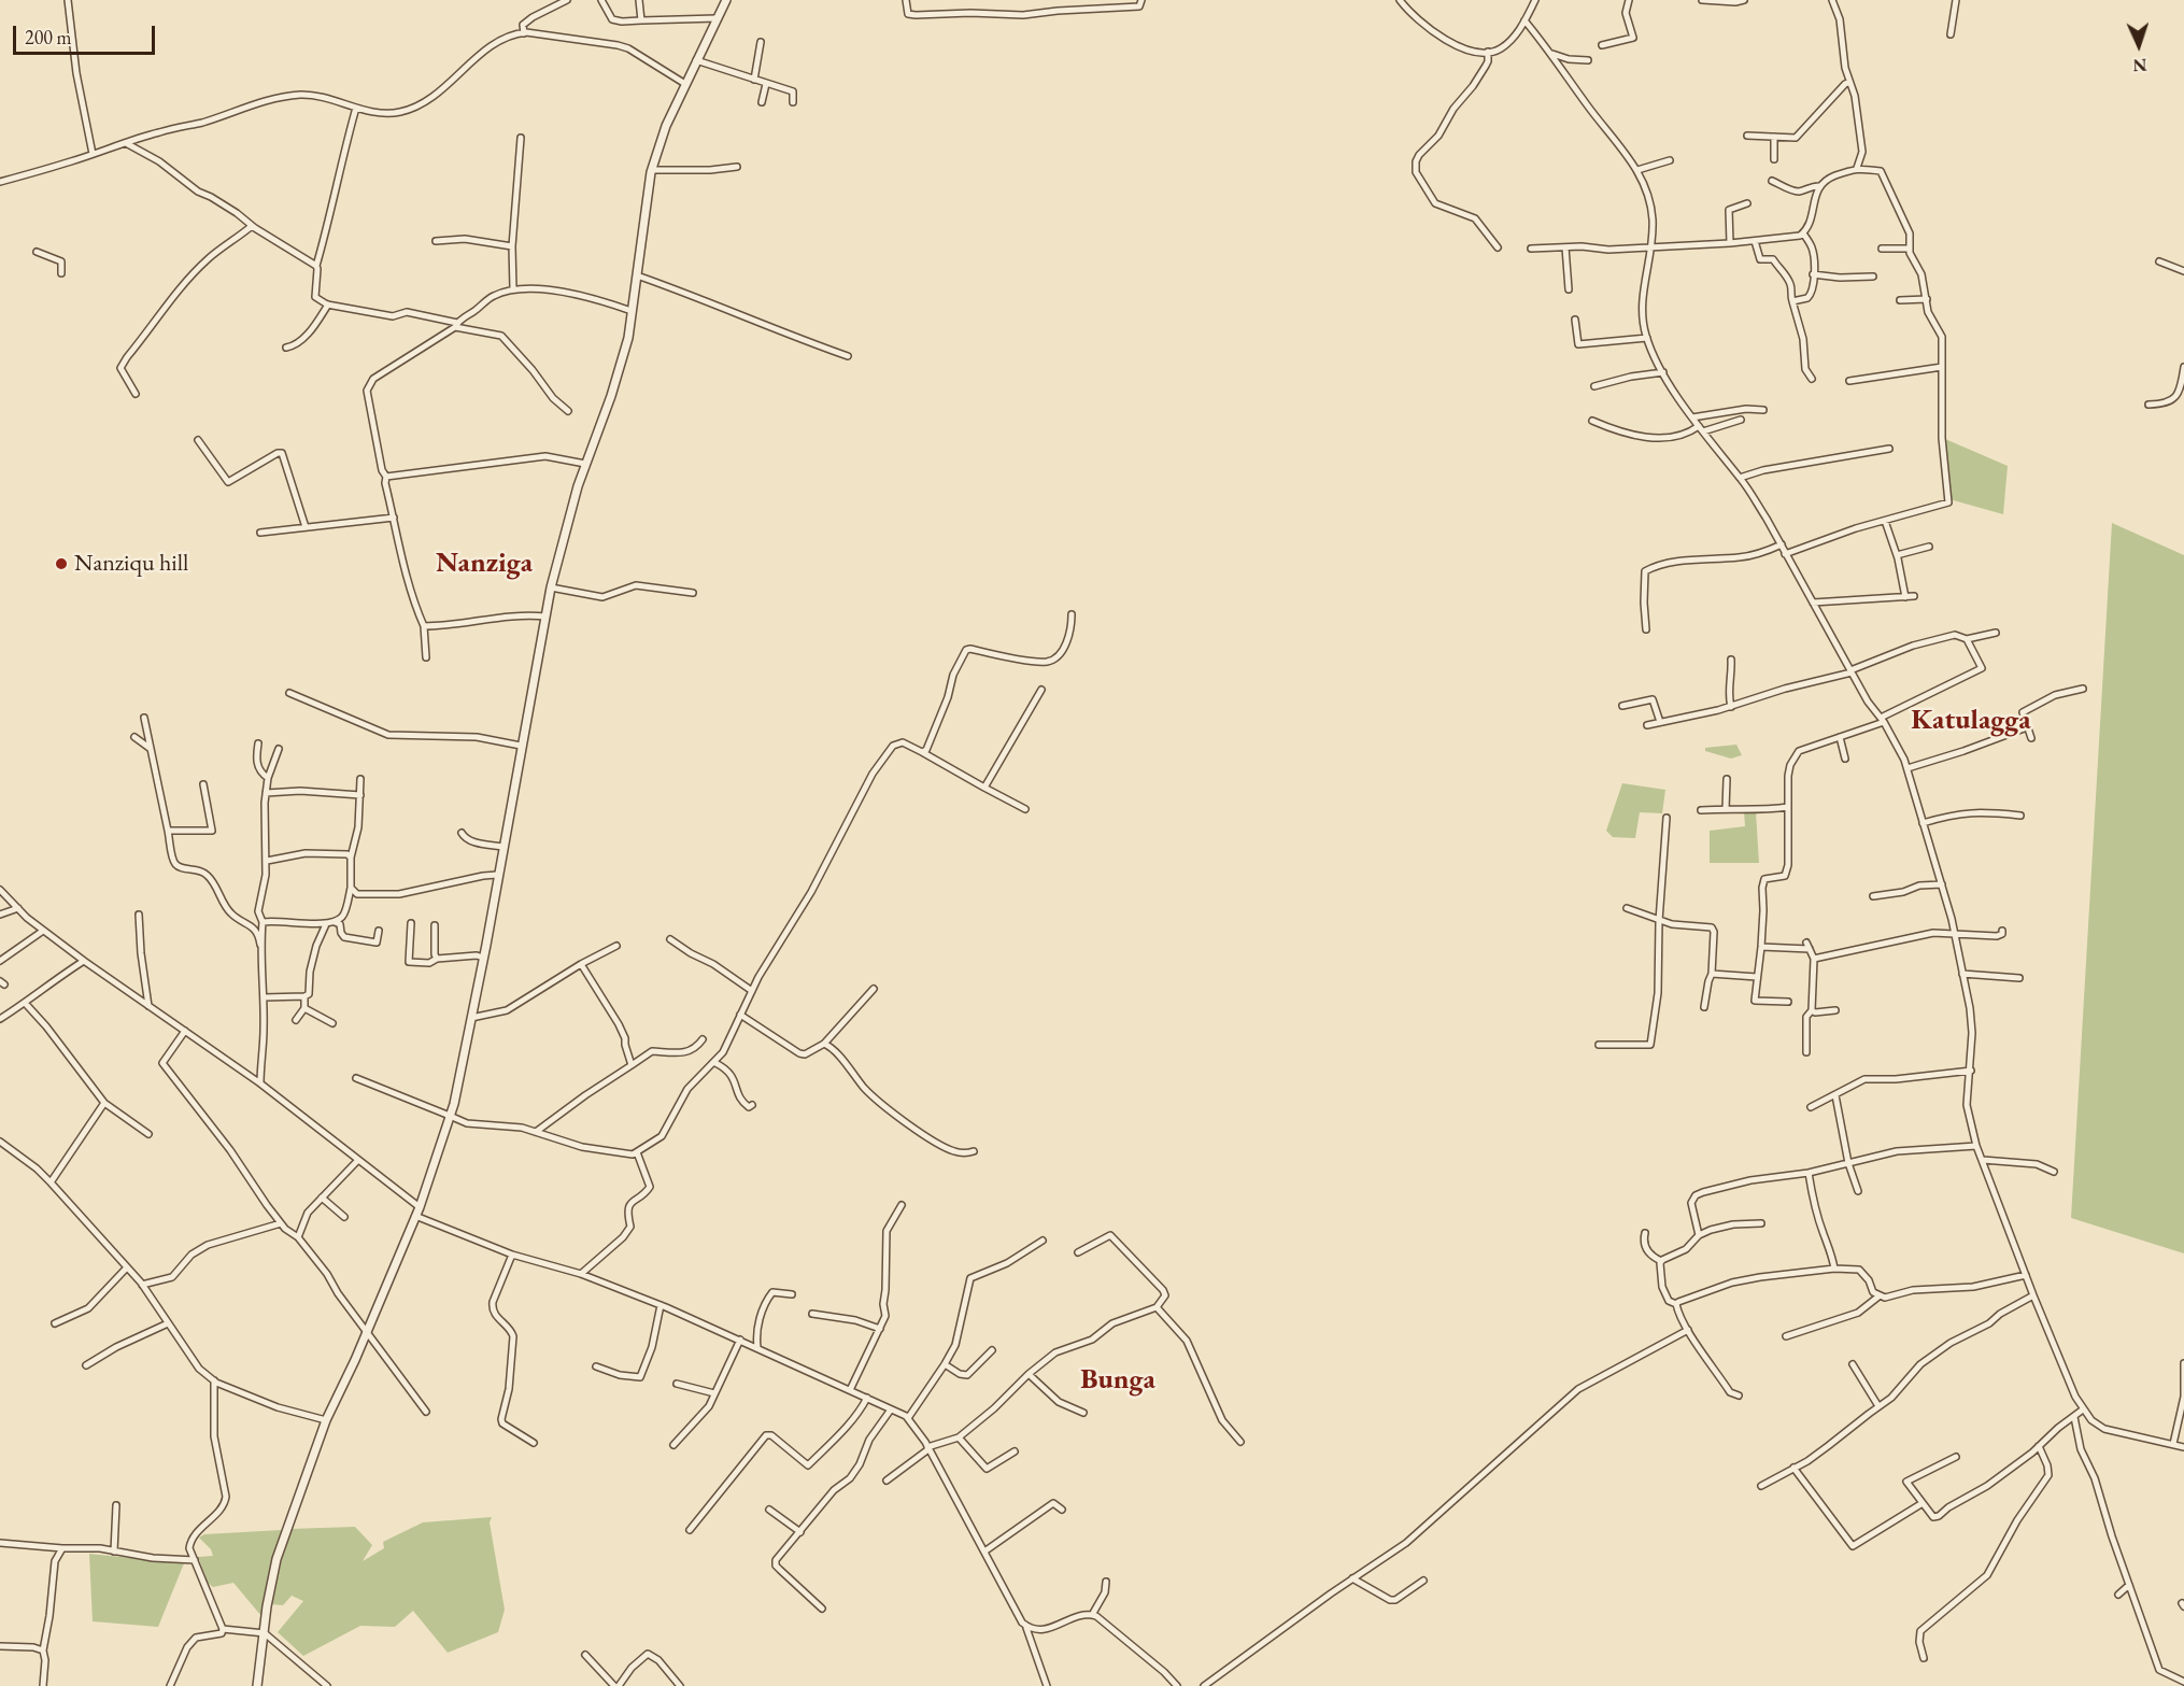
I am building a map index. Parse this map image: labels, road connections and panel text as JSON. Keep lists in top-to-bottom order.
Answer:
{
  "districts": ["Nanziga", "Katulagga", "Bunga"],
  "places": ["Nanziqu hill"],
  "scale_bar": "200 m",
  "north": "bottom"
}
